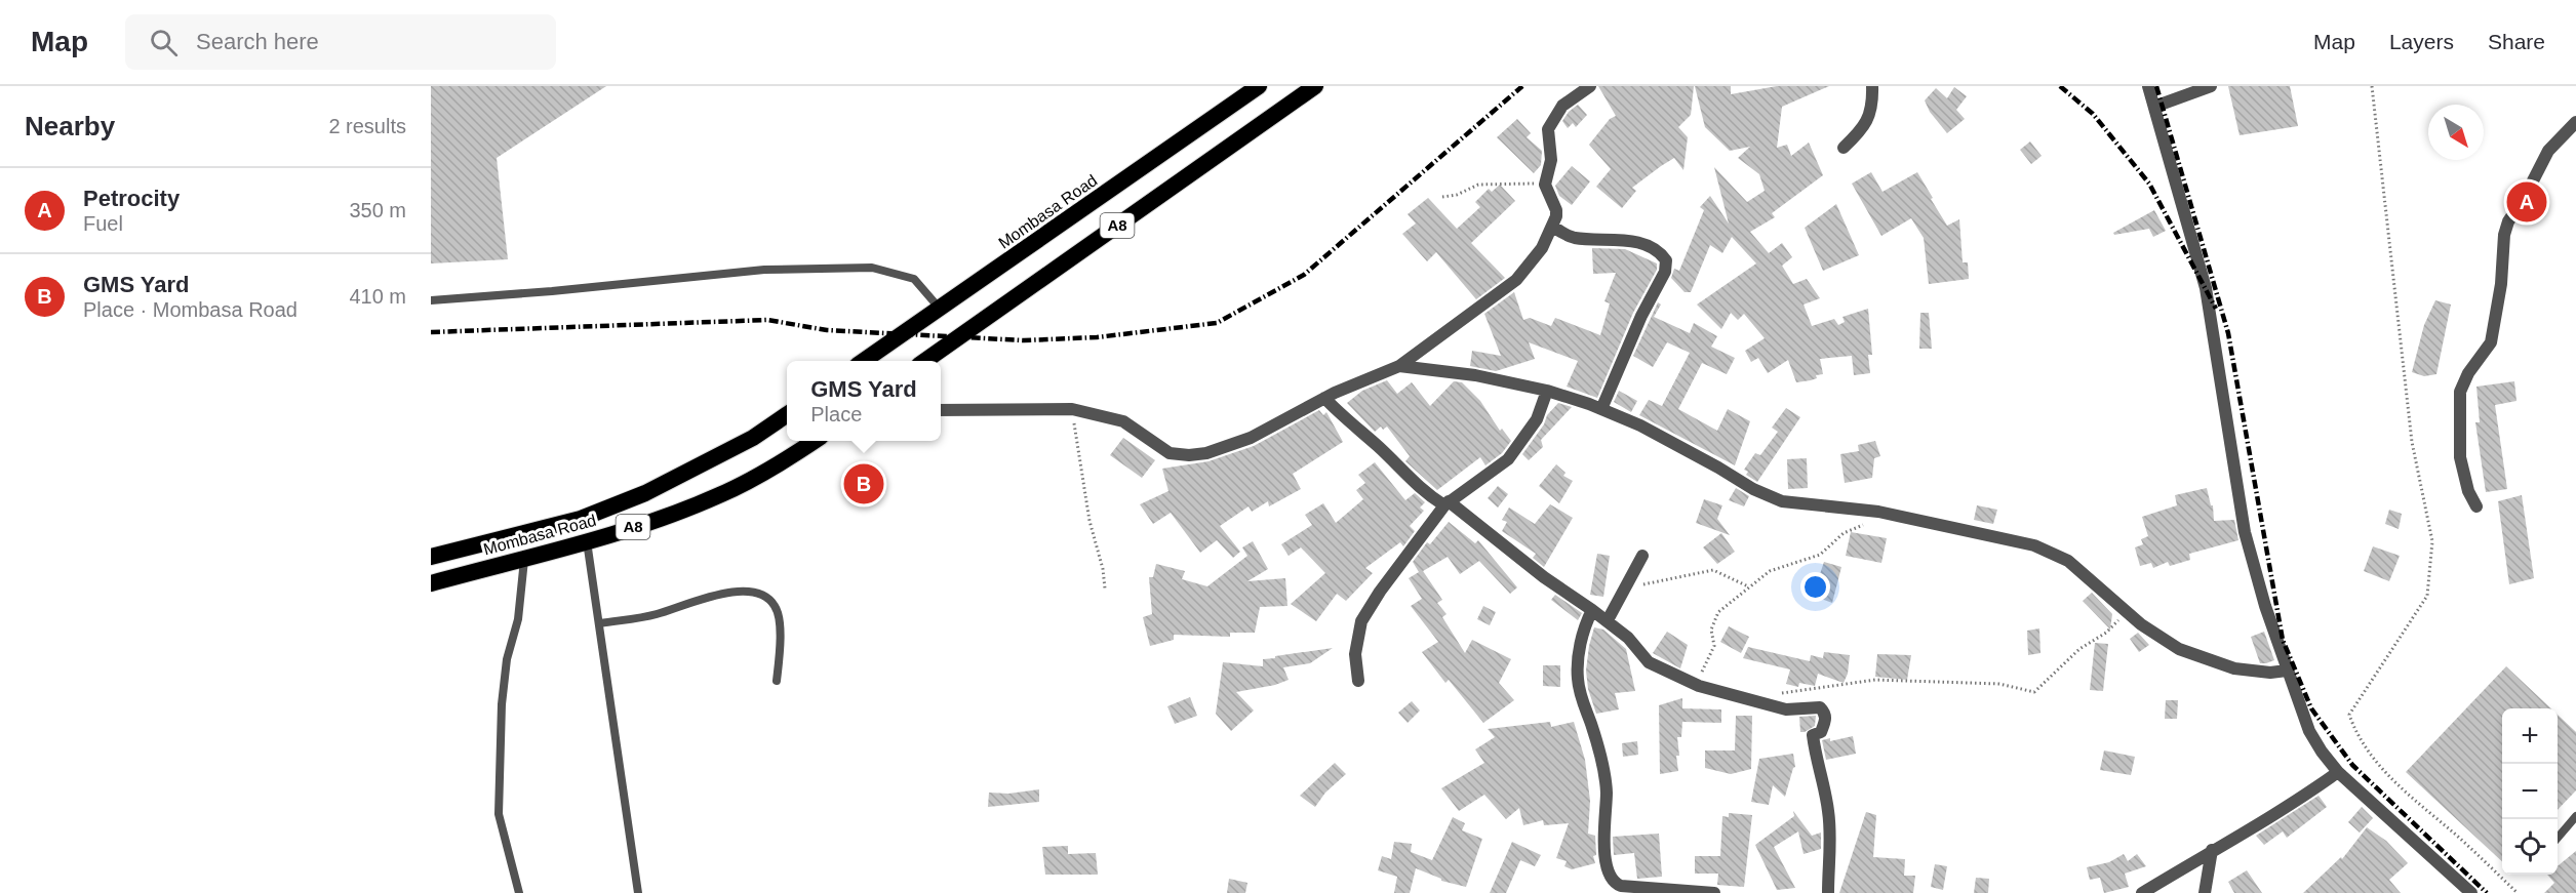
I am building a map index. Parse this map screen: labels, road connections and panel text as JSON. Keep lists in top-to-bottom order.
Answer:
{
  "streets": {
    "highway": ["Mombasa Road", "A8"]
  },
  "north": "bottom right",
  "page": {
    "header": "Map",
    "search": "Search here",
    "nav": ["Map", "Layers", "Share"],
    "heading": ["Nearby", "2 results"],
    "list": [
      {
        "mark": "A",
        "name": "Petrocity",
        "note": "Fuel",
        "value": "350 m"
      },
      {
        "mark": "B",
        "name": "GMS Yard",
        "note": "Place · Mombasa Road",
        "value": "410 m"
      }
    ],
    "pins": ["A", "B"],
    "popup": ["GMS Yard", "Place"],
    "map_buttons": ["+", "−"]
  }
}
